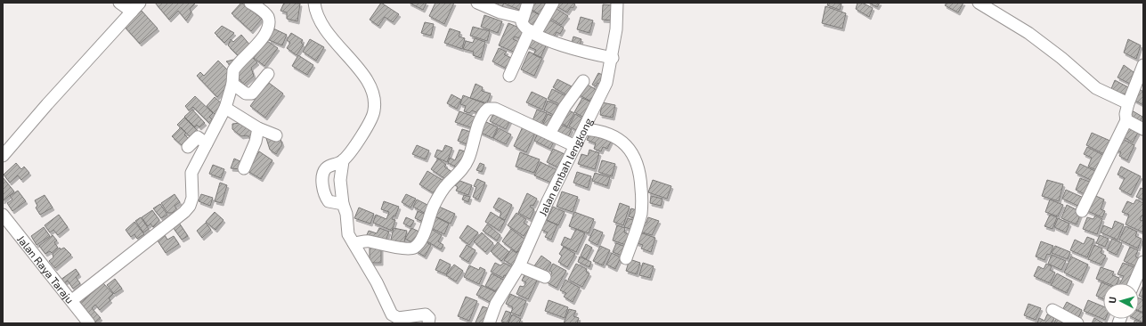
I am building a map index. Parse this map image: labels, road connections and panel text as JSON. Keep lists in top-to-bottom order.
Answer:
{
  "streets": {
    "street": ["Jalan embah lengkong", "Jalan Raya Taraju"]
  },
  "north": "left"
}
